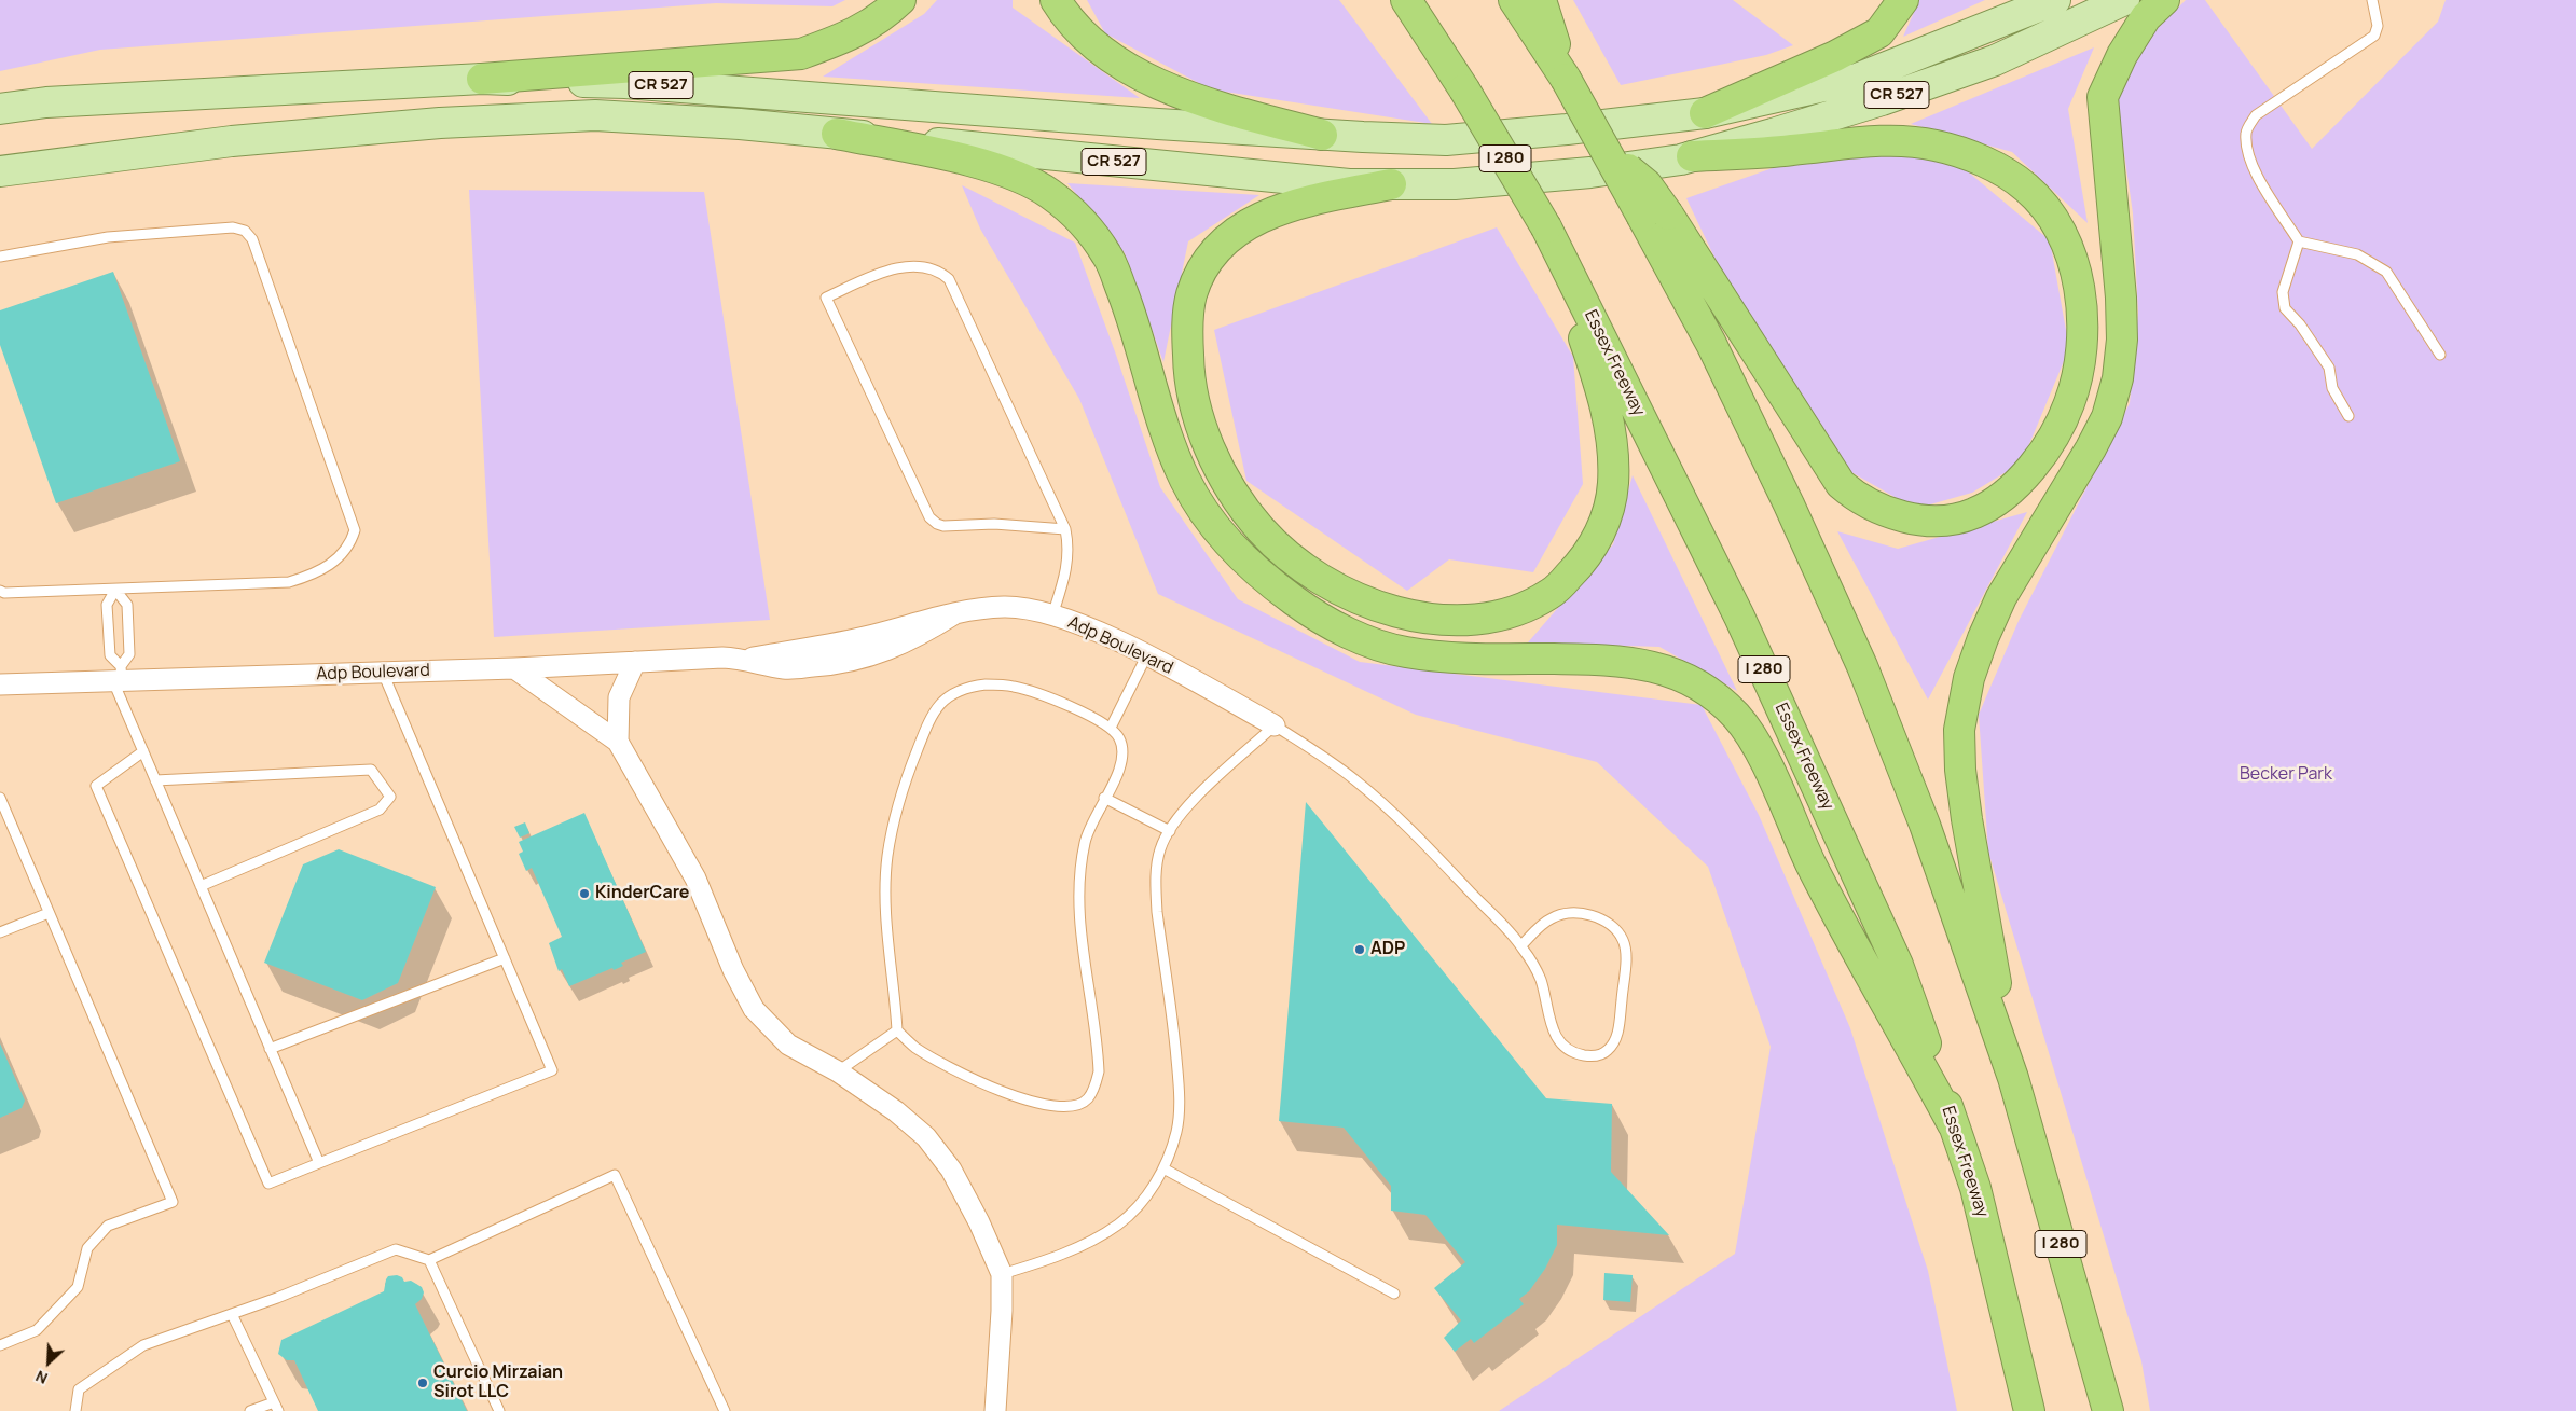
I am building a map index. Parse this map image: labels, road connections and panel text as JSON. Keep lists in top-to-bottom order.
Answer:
{
  "streets": {
    "highway": ["I 280", "Essex Freeway"],
    "main road": ["CR 527"],
    "street": ["Adp Boulevard"]
  },
  "parks": ["Becker Park"],
  "places": ["KinderCare", "ADP", "Curcio Mirzaian Sirot LLC"],
  "north": "bottom left"
}
